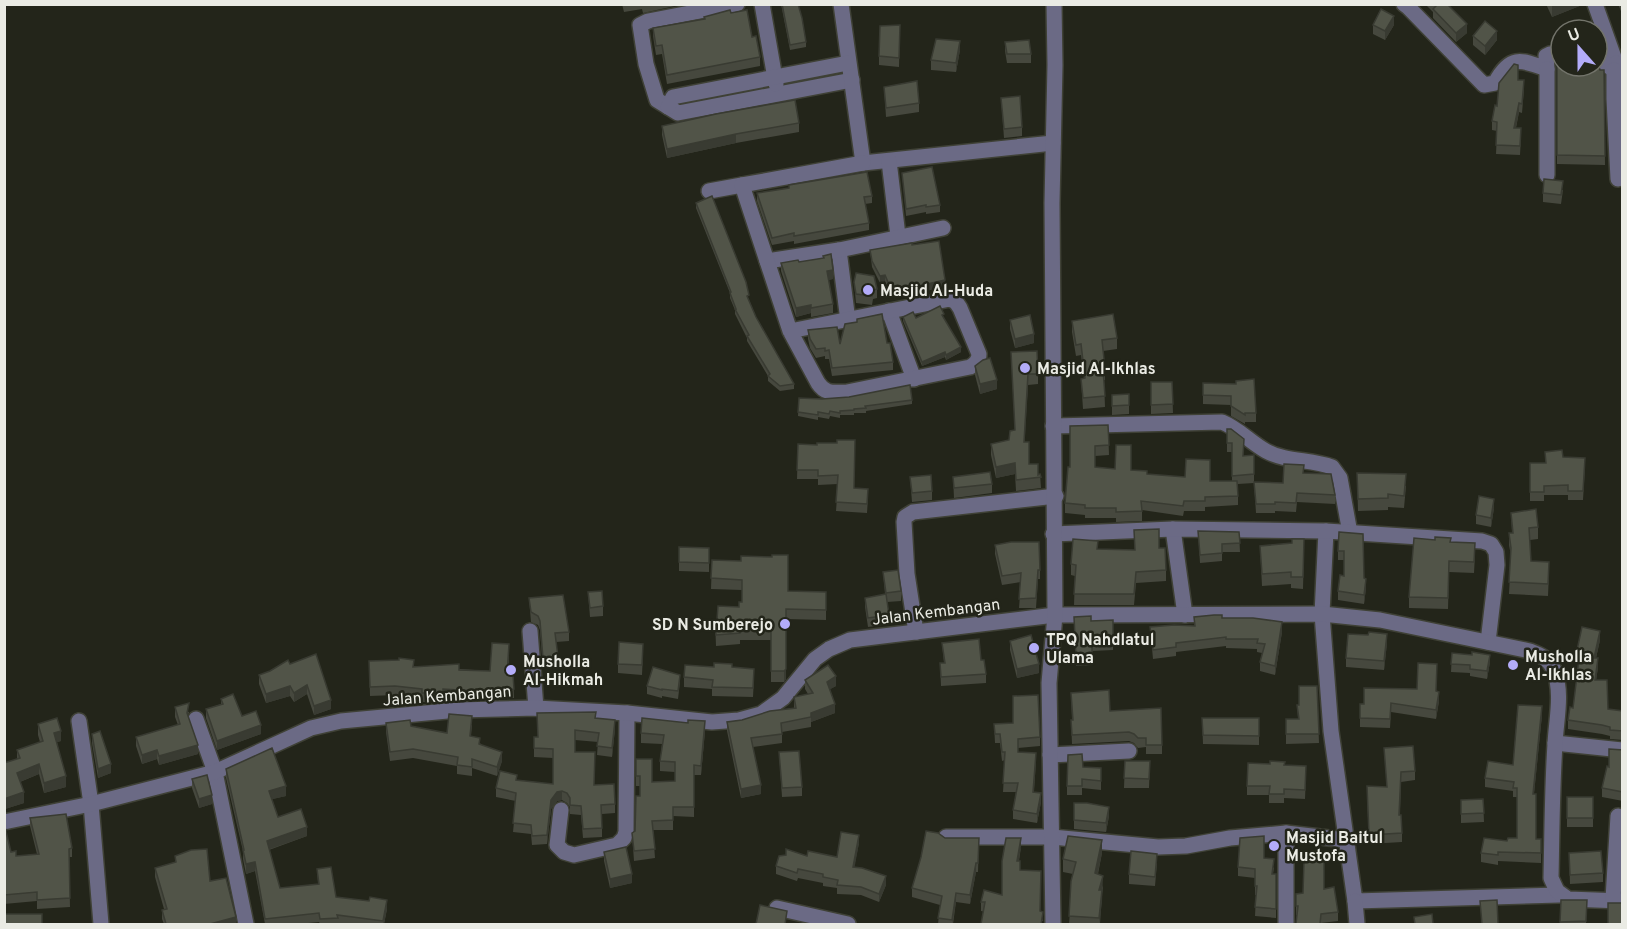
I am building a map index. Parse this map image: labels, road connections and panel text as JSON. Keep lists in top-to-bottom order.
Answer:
{
  "streets": {
    "street": ["Jalan Kembangan"]
  },
  "places": [
    "Masjid Al-Huda",
    "Masjid Al-Ikhlas",
    "SD N Sumberejo",
    "TPQ Nahdlatul Ulama",
    "Musholla Al-Ikhlas",
    "Musholla Al-Hikmah",
    "Masjid Baitul Mustofa"
  ],
  "north": "top"
}
